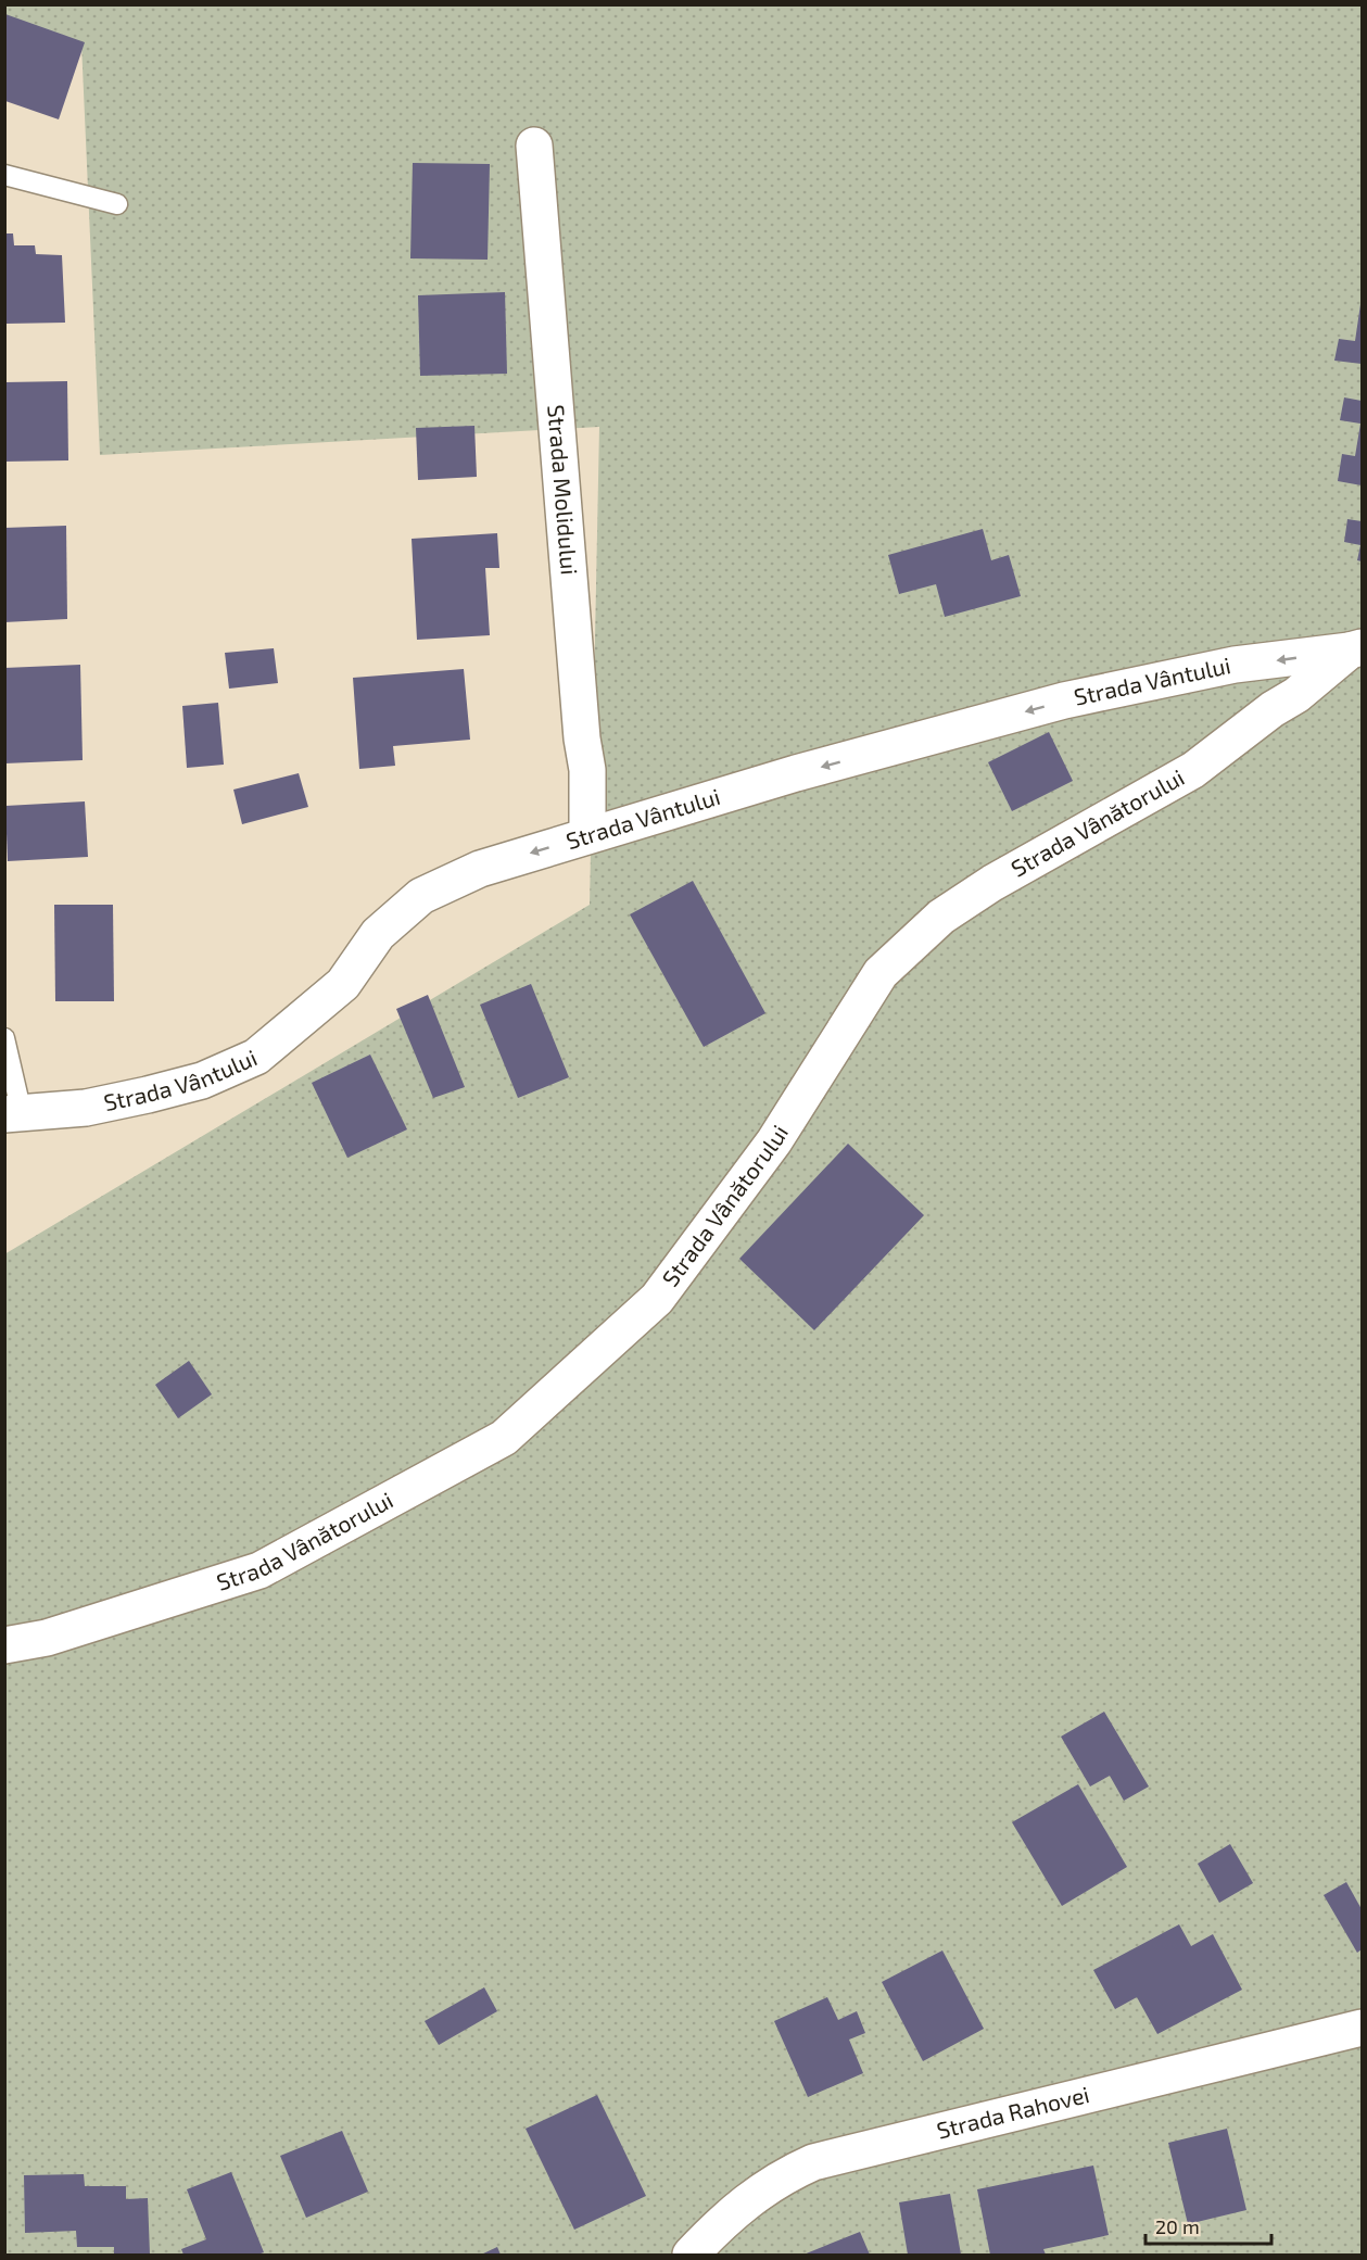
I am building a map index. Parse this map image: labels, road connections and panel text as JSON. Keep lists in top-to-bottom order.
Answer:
{
  "streets": {
    "street": [
      "Strada Molidului",
      "Strada Vântului",
      "Strada Vânătorului",
      "Strada Rahovei"
    ]
  },
  "crossings": [
    ["Strada Molidului", "Strada Vântului"],
    ["Strada Vântului", "Strada Vânătorului"]
  ],
  "one_way": ["Strada Vântului"],
  "scale_bar": "20 m"
}
